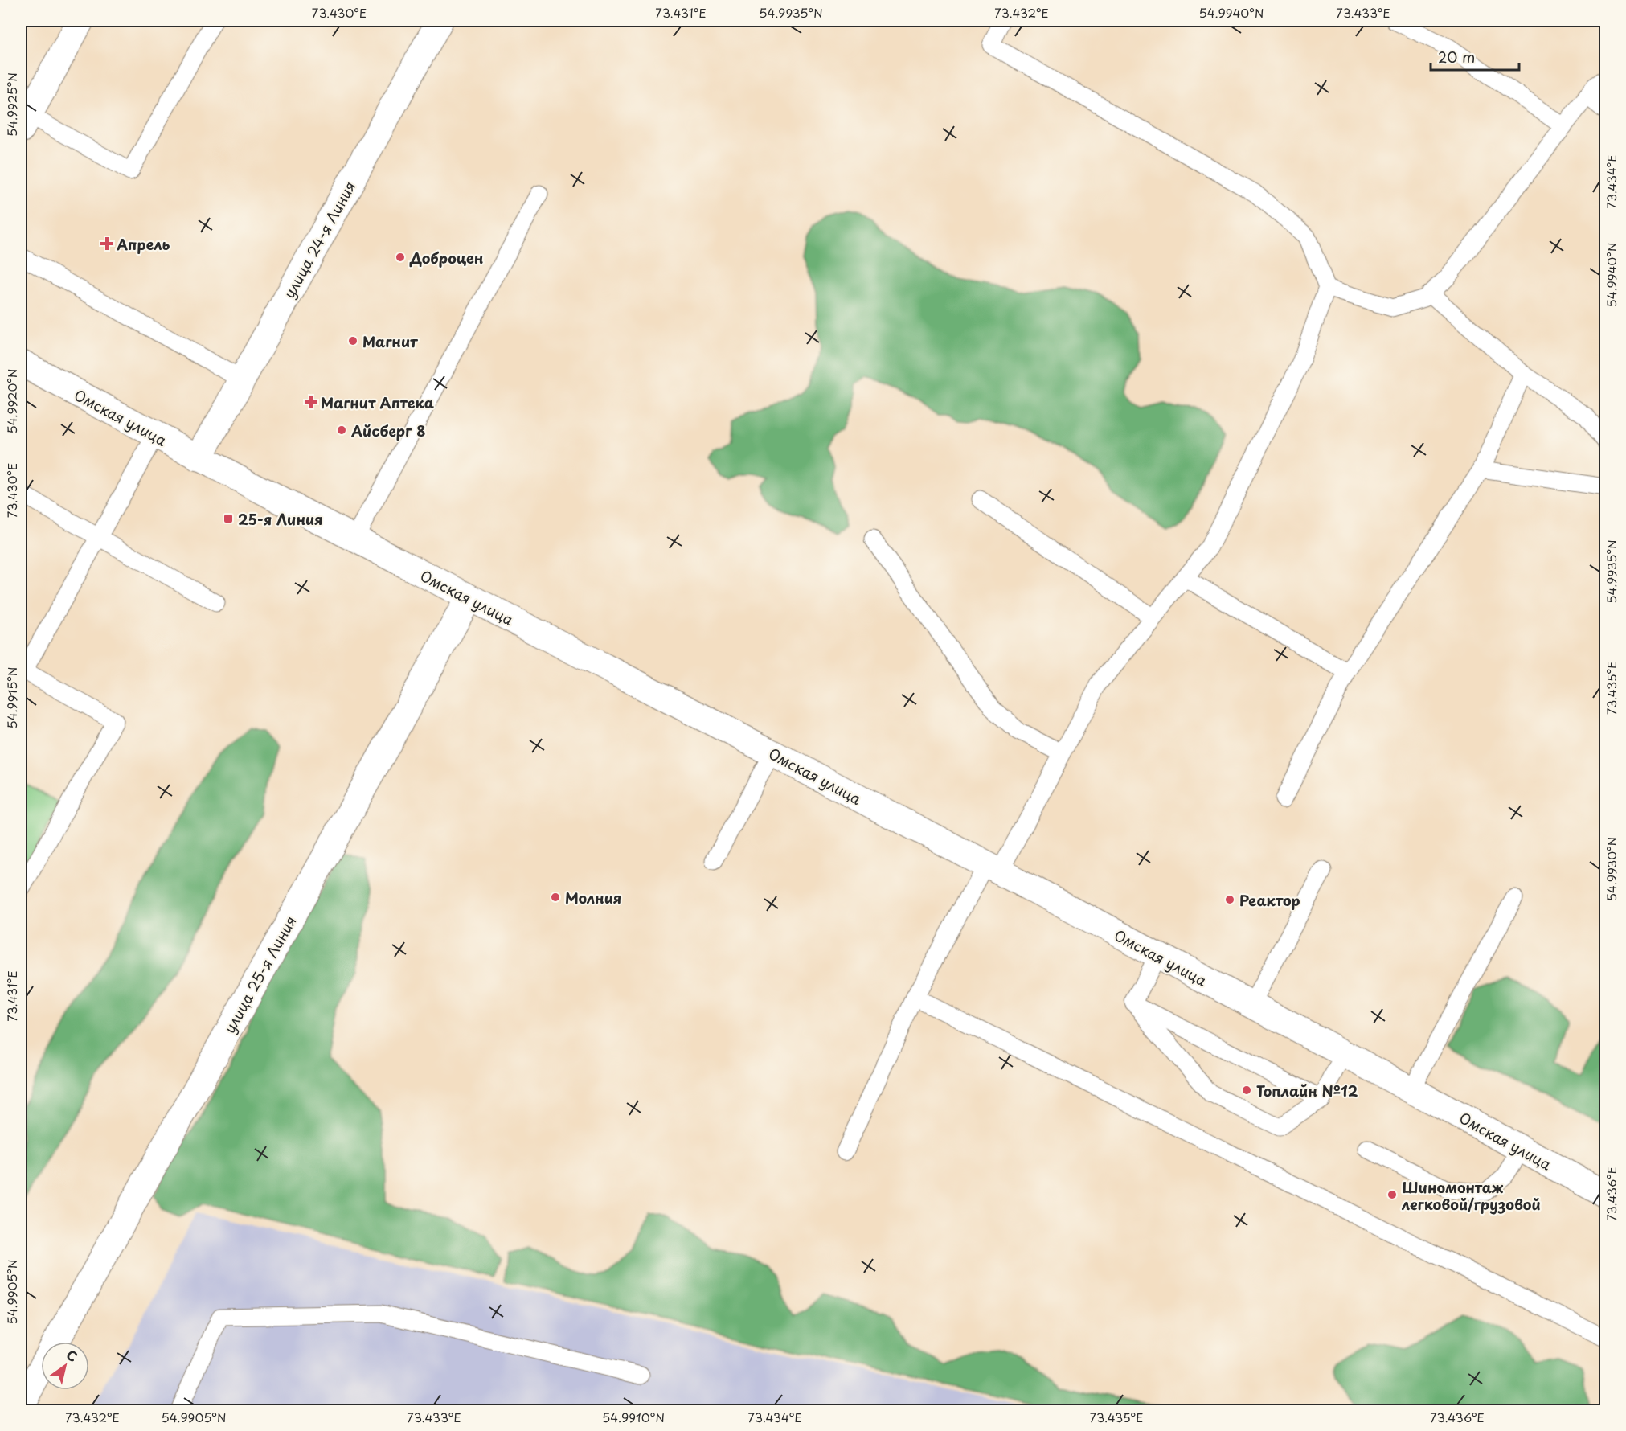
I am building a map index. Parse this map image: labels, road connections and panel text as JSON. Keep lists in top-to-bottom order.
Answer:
{
  "streets": {
    "street": ["улица 24-я Линия", "Омская улица", "улица 25-я Линия"]
  },
  "crossings": [
    ["улица 24-я Линия", "Омская улица"],
    ["Омская улица", "улица 25-я Линия"]
  ],
  "places": {
    "health": ["Апрель", "Магнит Аптека"],
    "other": [
      "Доброцен",
      "Магнит",
      "Айсберг 8",
      "Молния",
      "Реактор",
      "Топлайн №12",
      "Шиномонтаж легковой/грузовой"
    ],
    "transit": ["25-я Линия"]
  },
  "scale_bar": "20 m",
  "north": "top right",
  "coordinates": [
    "73.430°E",
    "73.431°E",
    "54.9935°N",
    "73.432°E",
    "54.9940°N",
    "73.433°E",
    "54.9925°N",
    "73.434°E",
    "54.9920°N",
    "73.435°E",
    "54.9915°N",
    "54.9930°N",
    "73.436°E",
    "54.9905°N",
    "54.9910°N"
  ]
}
